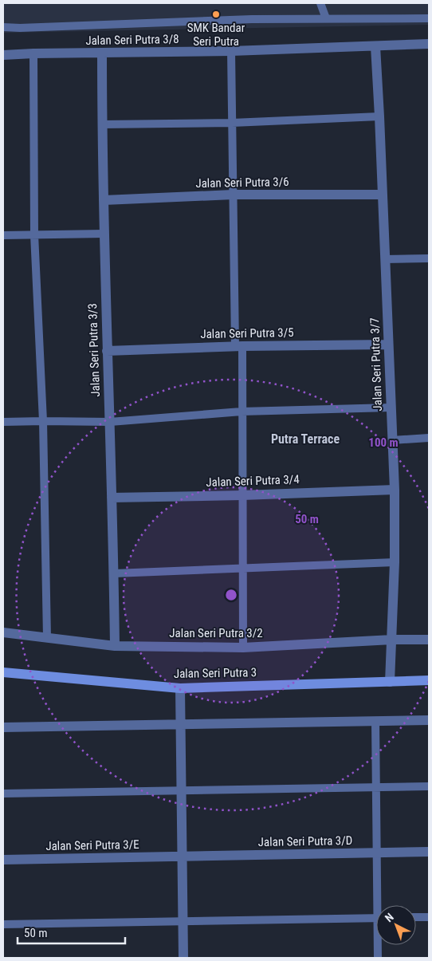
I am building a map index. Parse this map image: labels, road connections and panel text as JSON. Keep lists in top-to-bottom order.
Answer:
{
  "streets": {
    "street": [
      "Jalan Seri Putra 3/8",
      "Jalan Seri Putra 3/6",
      "Jalan Seri Putra 3/5",
      "Jalan Seri Putra 3/3",
      "Jalan Seri Putra 3/7",
      "Jalan Seri Putra 3/4",
      "Jalan Seri Putra 3/2",
      "Jalan Seri Putra 3",
      "Jalan Seri Putra 3/D",
      "Jalan Seri Putra 3/E"
    ]
  },
  "crossings": [
    ["Jalan Seri Putra 3/8", "Jalan Seri Putra 3/3"],
    ["Jalan Seri Putra 3/8", "Jalan Seri Putra 3/7"],
    ["Jalan Seri Putra 3/6", "Jalan Seri Putra 3/3"],
    ["Jalan Seri Putra 3/6", "Jalan Seri Putra 3/7"],
    ["Jalan Seri Putra 3/5", "Jalan Seri Putra 3/3"],
    ["Jalan Seri Putra 3/5", "Jalan Seri Putra 3/7"],
    ["Jalan Seri Putra 3/3", "Jalan Seri Putra 3/4"],
    ["Jalan Seri Putra 3/3", "Jalan Seri Putra 3/2"],
    ["Jalan Seri Putra 3/7", "Jalan Seri Putra 3/4"],
    ["Jalan Seri Putra 3/7", "Jalan Seri Putra 3/2"],
    ["Jalan Seri Putra 3/7", "Jalan Seri Putra 3"],
    ["Jalan Seri Putra 3/D", "Jalan Seri Putra 3/E"]
  ],
  "districts": ["Putra Terrace"],
  "places": ["SMK Bandar Seri Putra"],
  "scale_bar": "50 m",
  "north": "top left",
  "rings": ["100 m", "50 m"]
}
